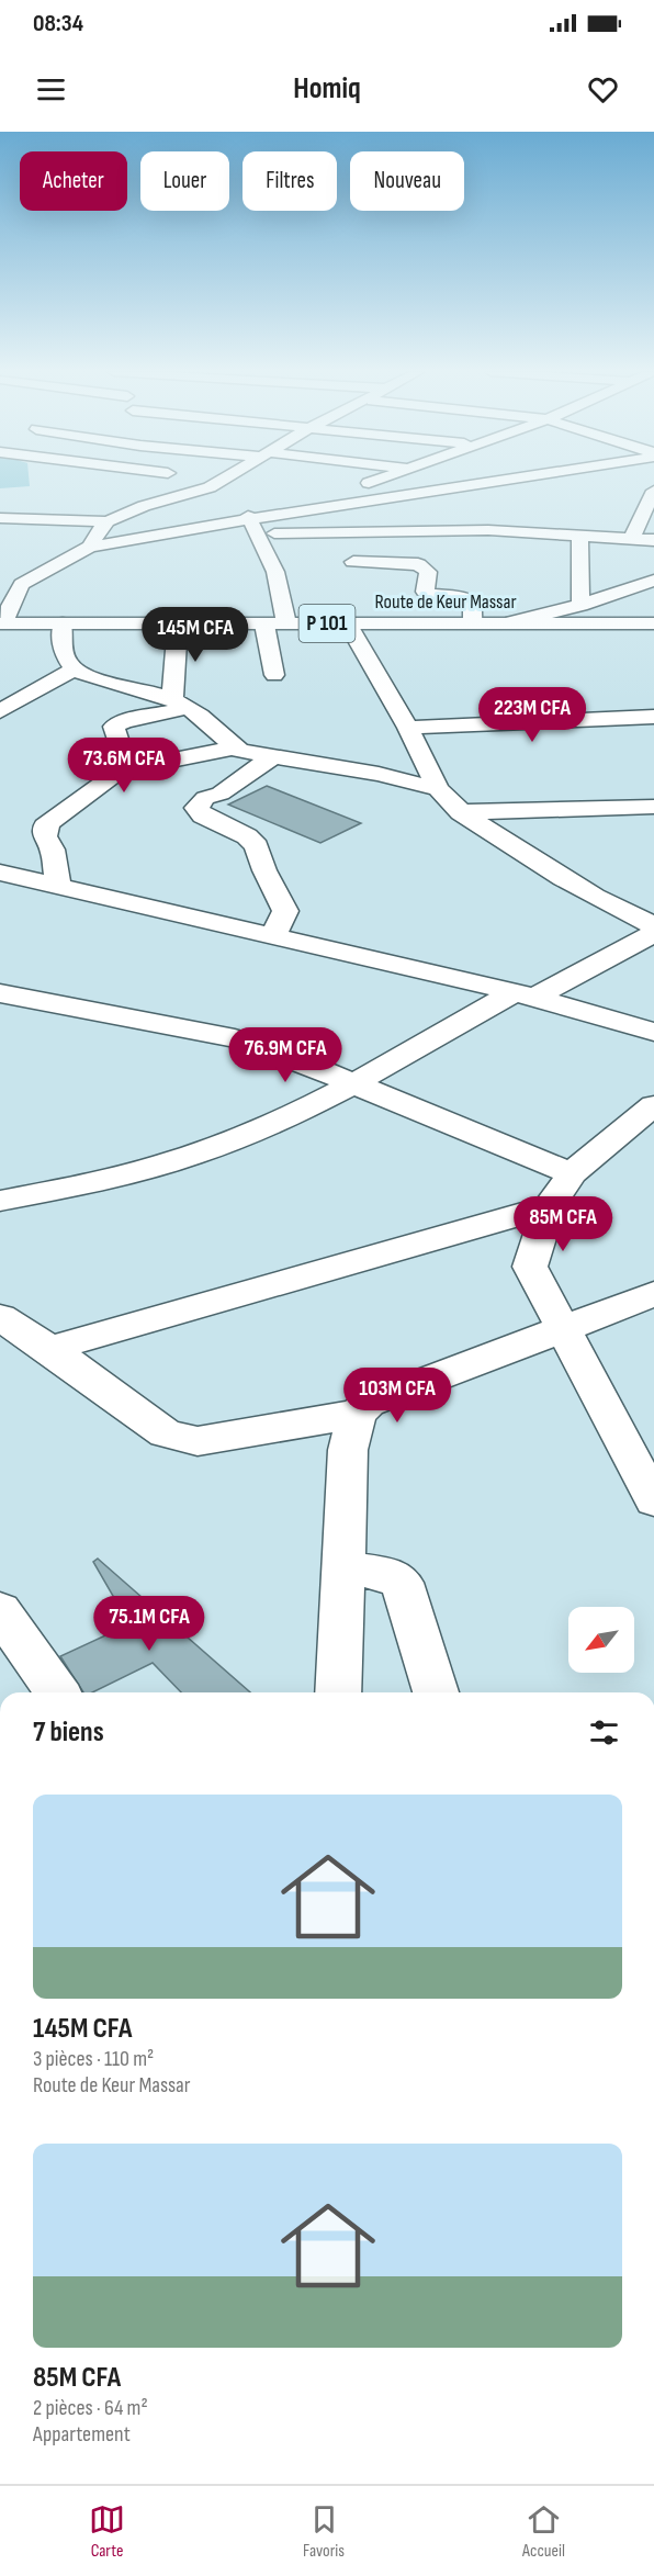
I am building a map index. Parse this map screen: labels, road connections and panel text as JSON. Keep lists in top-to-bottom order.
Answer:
{
  "streets": {
    "street": ["Route de Keur Massar", "P 101"]
  },
  "north": "bottom left",
  "page": {
    "status": "08:34",
    "header": "Homiq",
    "chip": [
      "Acheter",
      "Louer",
      "Filtres",
      "Nouveau"
    ],
    "price": [
      "145M CFA",
      "223M CFA",
      "73.6M CFA",
      "76.9M CFA",
      "85M CFA",
      "103M CFA",
      "75.1M CFA"
    ],
    "heading": "7 biens",
    "list": [
      {
        "name": "145M CFA",
        "note": "3 pièces · 110 m² · Route de Keur Massar"
      },
      {
        "name": "85M CFA",
        "note": "2 pièces · 64 m² · Appartement"
      }
    ],
    "tabs": ["Carte", "Favoris", "Accueil"]
  }
}
